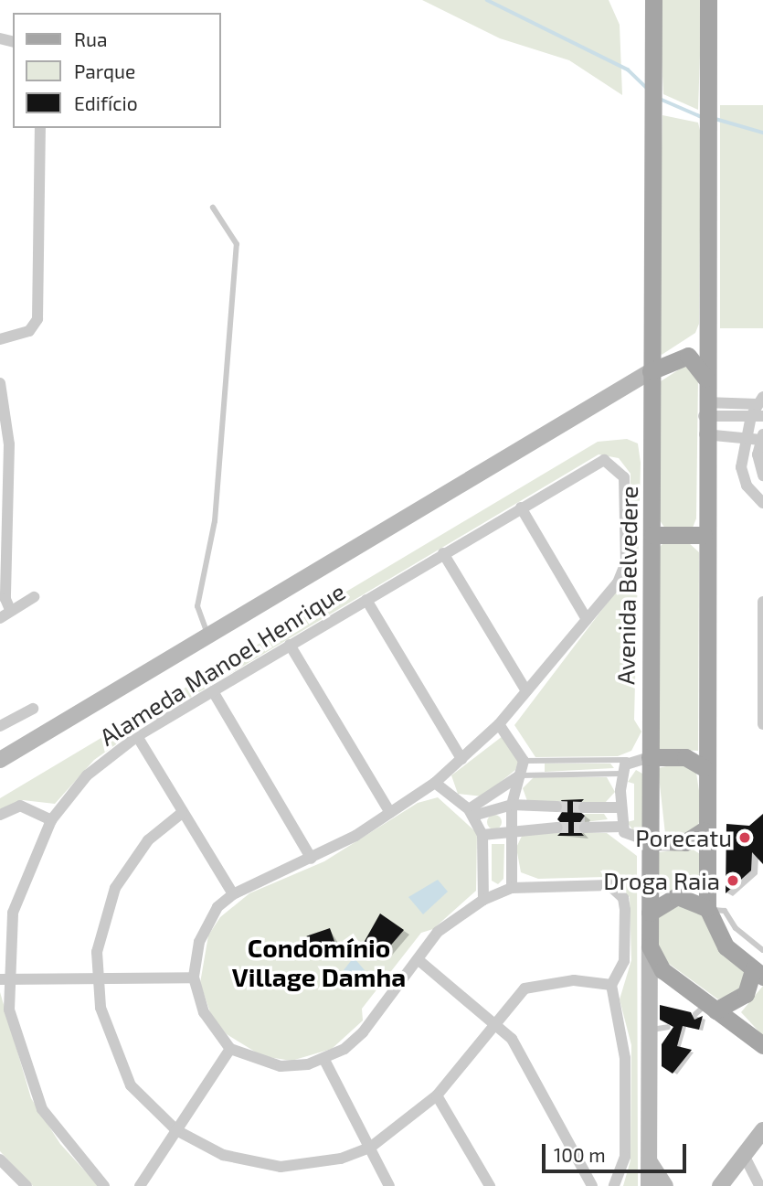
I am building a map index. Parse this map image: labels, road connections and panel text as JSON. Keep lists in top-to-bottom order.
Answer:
{
  "streets": {
    "main road": ["Avenida Belvedere"],
    "street": ["Alameda Manoel Henrique"]
  },
  "districts": ["Condomínio Village Damha"],
  "places": ["Porecatu", "Droga Raia"],
  "legend": ["Rua", "Parque", "Edifício"],
  "scale_bar": "100 m"
}
